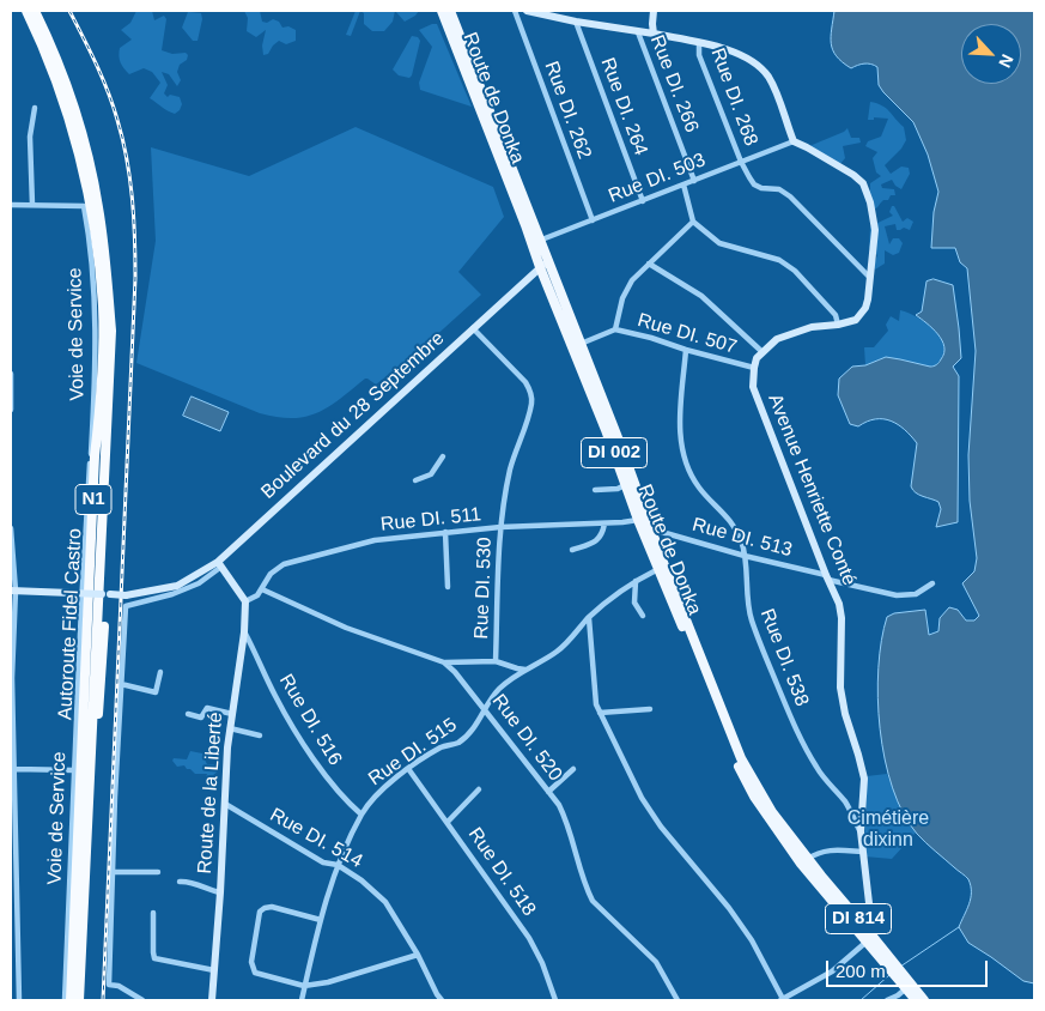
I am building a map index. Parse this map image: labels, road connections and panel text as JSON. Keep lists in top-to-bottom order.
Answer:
{
  "streets": {
    "highway": ["N1", "Autoroute Fidel Castro"],
    "main road": [
      "Route de Donka",
      "Boulevard du 28 Septembre",
      "DI 002",
      "Avenue Henriette Conté",
      "Route de la Liberté",
      "DI 814"
    ],
    "street": [
      "Rue DI. 266",
      "Rue DI. 268",
      "Rue DI. 264",
      "Rue DI. 262",
      "Rue DI. 503",
      "Voie de Service",
      "Rue DI. 507",
      "Rue DI. 511",
      "Rue DI. 513",
      "Rue DI. 530",
      "Rue DI. 538",
      "Rue DI. 516",
      "Rue DI. 520",
      "Rue DI. 515",
      "Rue DI. 514",
      "Rue DI. 518"
    ]
  },
  "crossings": [
    ["Rue DI. 266", "Rue DI. 503"],
    ["Rue DI. 268", "Rue DI. 503"],
    ["Route de Donka", "Rue DI. 503"],
    ["Route de Donka", "Rue DI. 507"],
    ["Route de Donka", "Boulevard du 28 Septembre"],
    ["Route de Donka", "Avenue Henriette Conté"],
    ["Route de Donka", "Rue DI. 511"],
    ["Route de Donka", "Rue DI. 513"],
    ["Route de Donka", "Rue DI. 515"],
    ["Rue DI. 264", "Rue DI. 503"],
    ["Rue DI. 262", "Rue DI. 503"],
    ["Rue DI. 507", "Avenue Henriette Conté"],
    ["Rue DI. 507", "Rue DI. 538"],
    ["Boulevard du 28 Septembre", "Rue DI. 530"],
    ["Avenue Henriette Conté", "Rue DI. 513"],
    ["Avenue Henriette Conté", "Rue DI. 538"],
    ["Rue DI. 511", "Rue DI. 530"],
    ["Rue DI. 511", "Rue DI. 520"],
    ["Rue DI. 511", "Route de la Liberté"],
    ["Rue DI. 513", "Rue DI. 538"],
    ["Rue DI. 516", "Rue DI. 515"],
    ["Rue DI. 516", "Route de la Liberté"],
    ["Rue DI. 520", "Rue DI. 515"],
    ["Rue DI. 515", "Rue DI. 514"],
    ["Rue DI. 515", "Rue DI. 518"],
    ["Route de la Liberté", "Rue DI. 514"]
  ],
  "parks": ["Cimétière dixinn"],
  "scale_bar": "200 m",
  "north": "bottom right"
}
